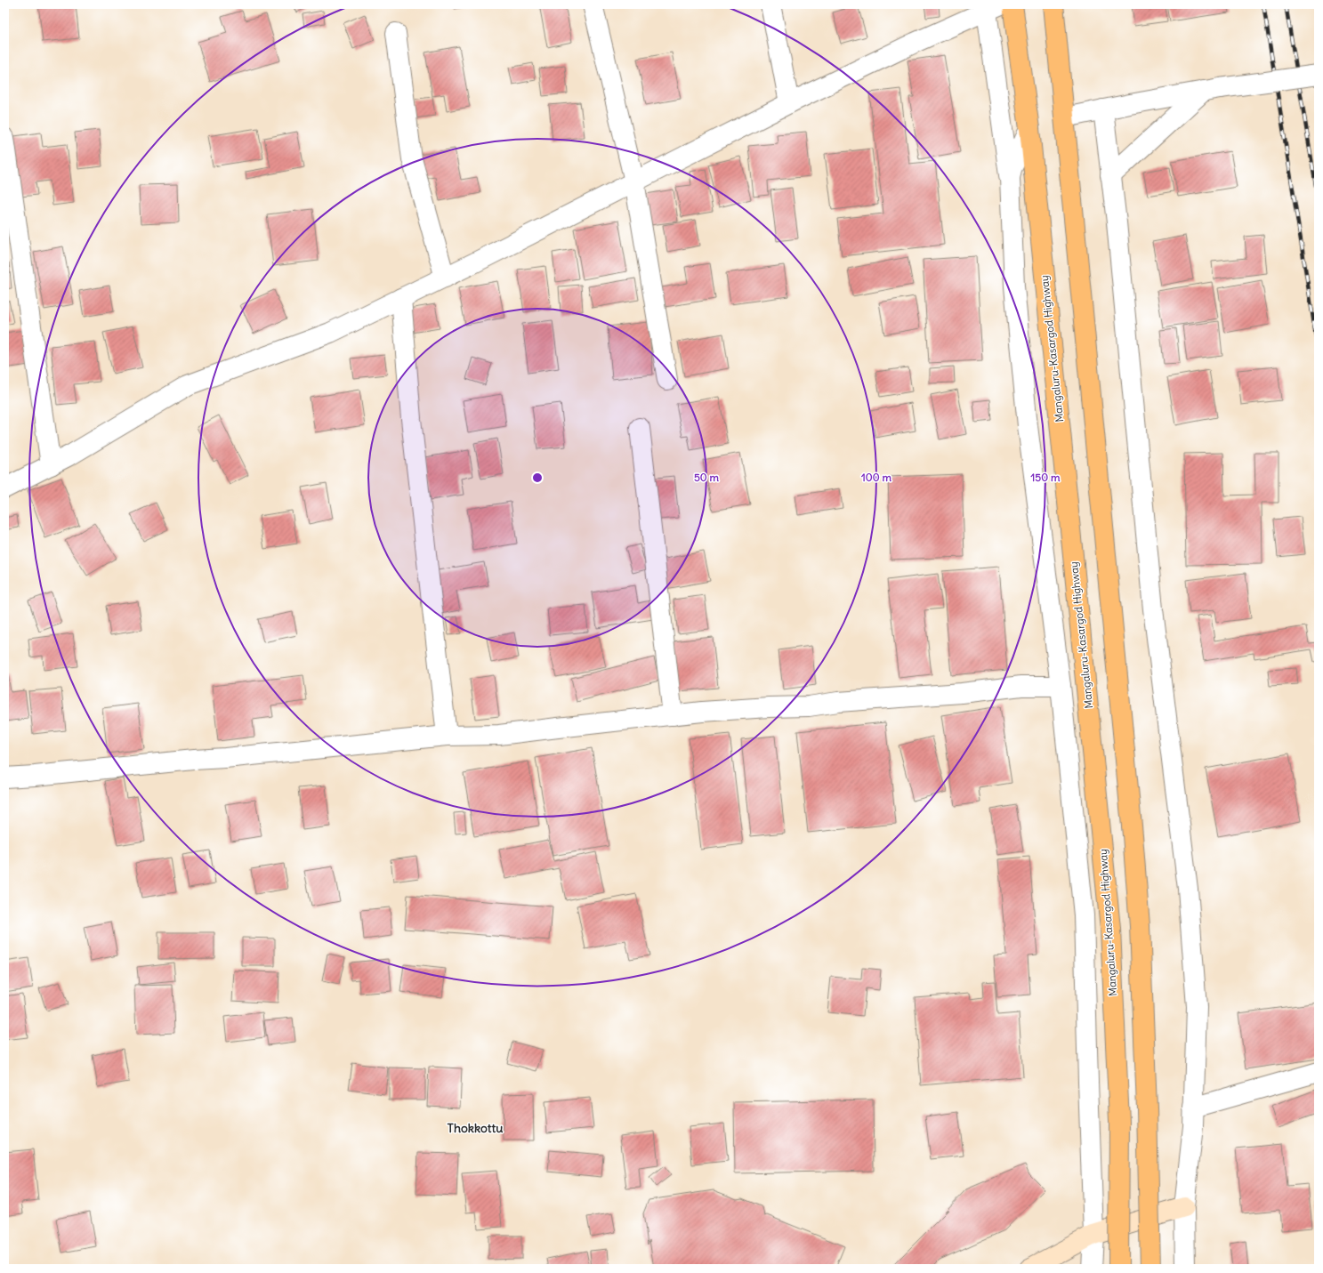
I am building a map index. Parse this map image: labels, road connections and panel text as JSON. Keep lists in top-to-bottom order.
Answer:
{
  "streets": {
    "highway": ["Mangaluru-Kasargod Highway"]
  },
  "districts": ["Thokkottu"],
  "rings": ["50 m", "100 m", "150 m"]
}
